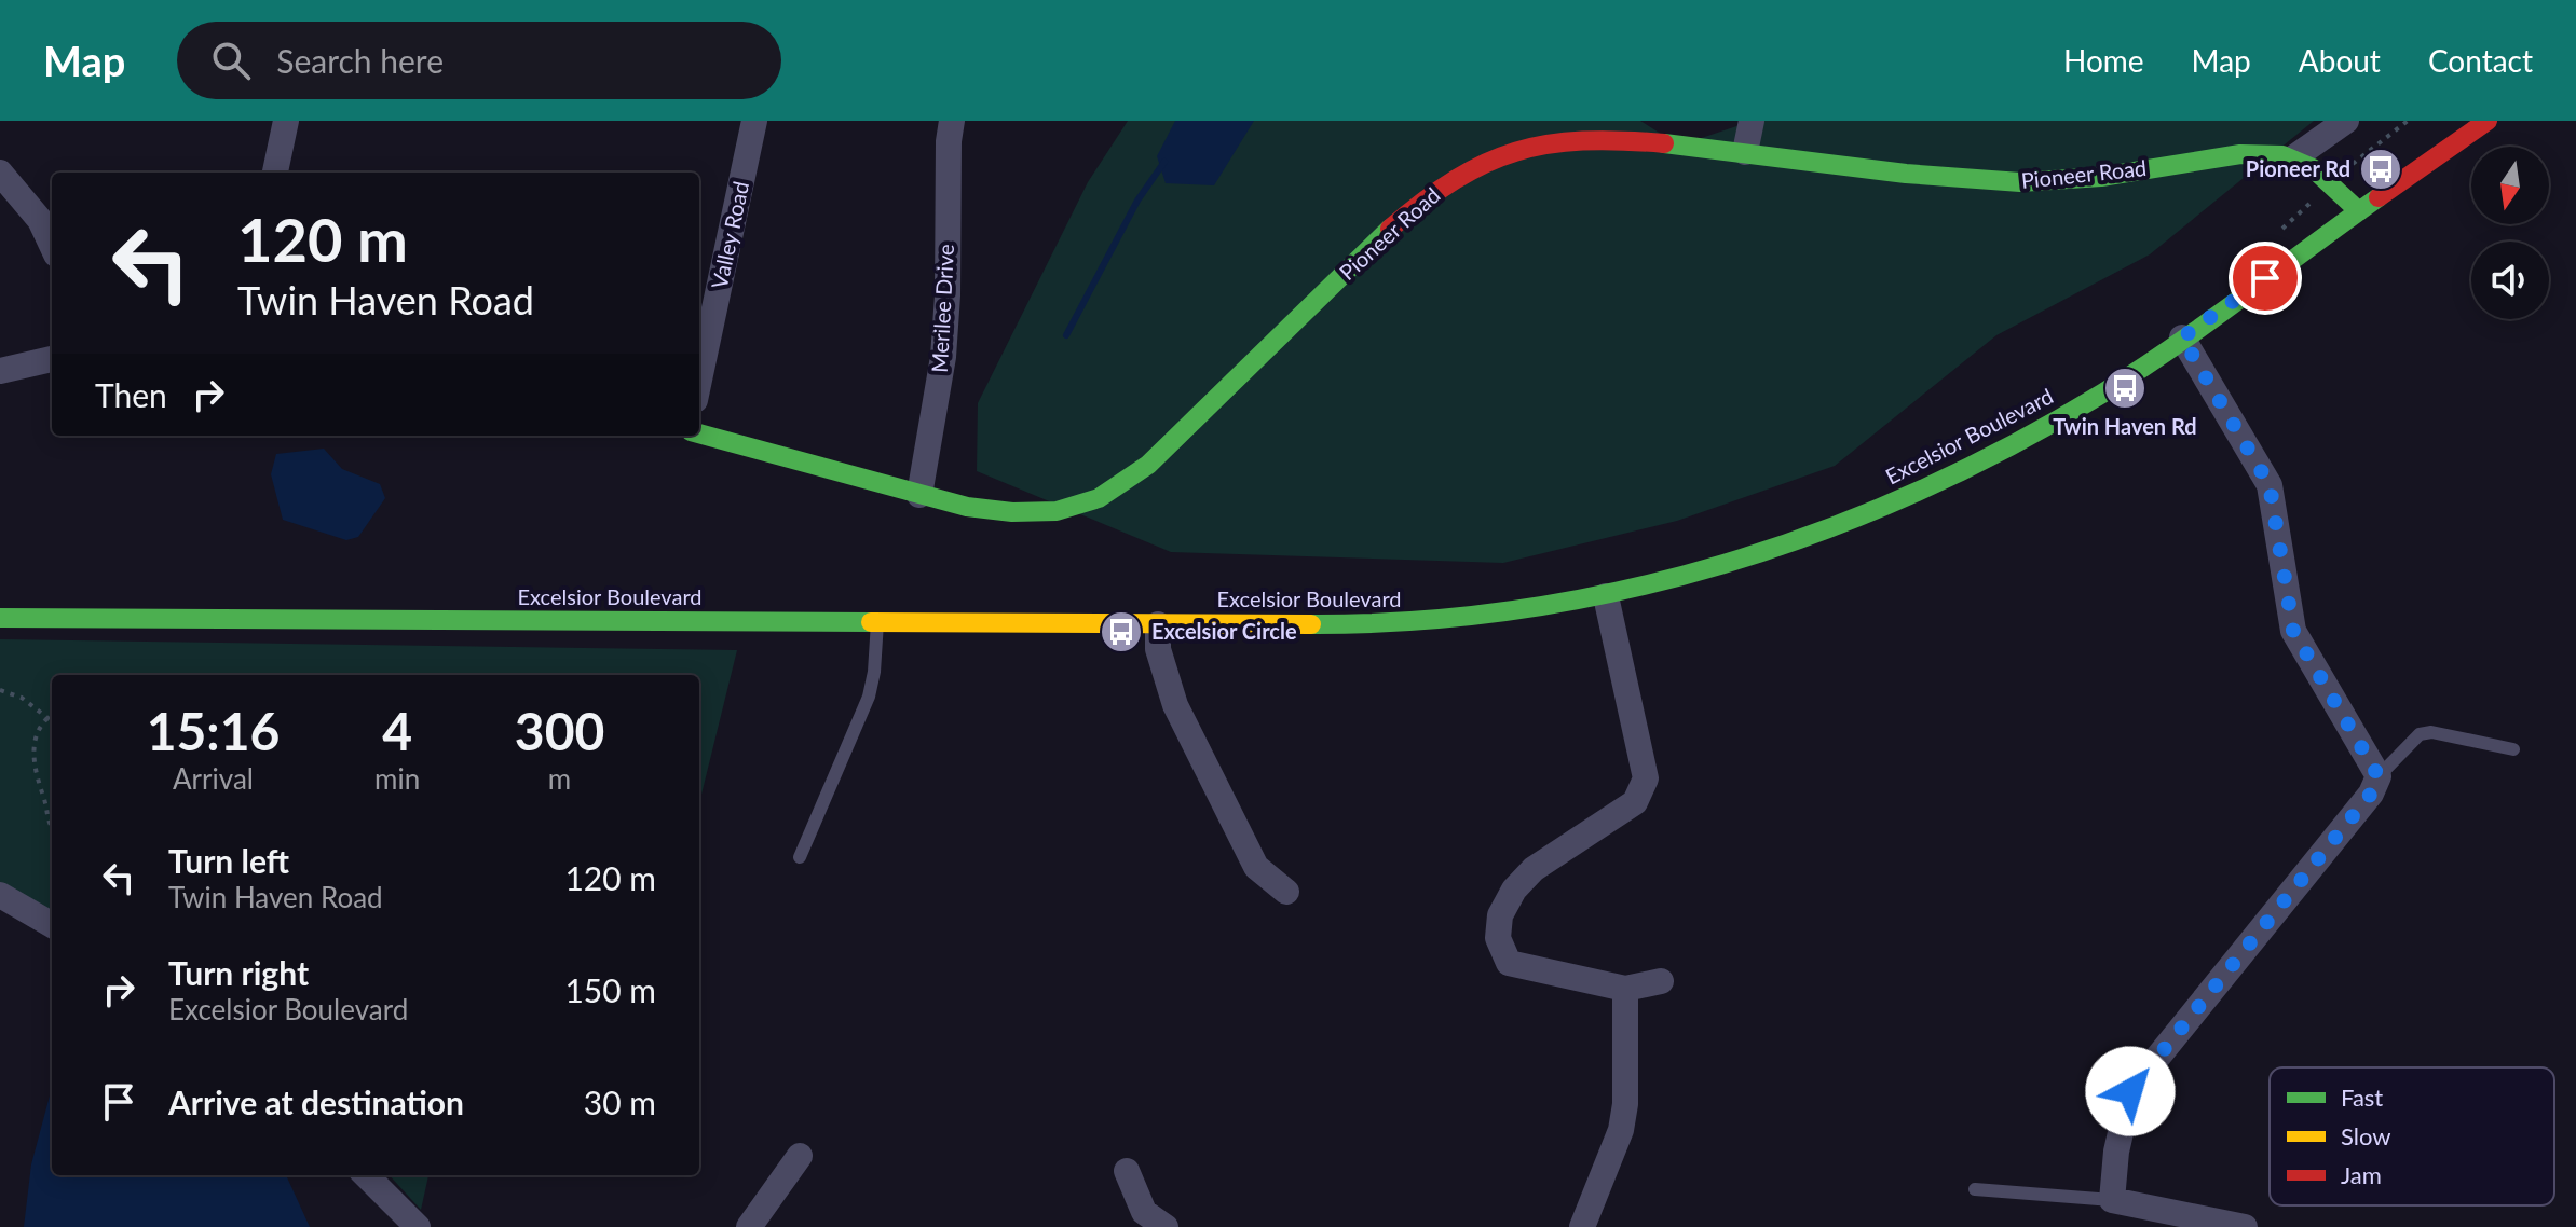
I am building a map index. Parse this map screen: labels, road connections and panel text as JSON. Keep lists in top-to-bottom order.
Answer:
{
  "streets": {
    "main road": ["Pioneer Road", "Excelsior Boulevard"],
    "street": ["Valley Road", "Merilee Drive"]
  },
  "crossings": [
    ["Pioneer Road", "Merilee Drive"]
  ],
  "places": {
    "bus stop": ["Pioneer Rd", "Twin Haven Rd", "Excelsior Circle"]
  },
  "legend": ["Fast", "Slow", "Jam"],
  "north": "bottom",
  "page": {
    "header": "Map",
    "search": "Search here",
    "nav": [
      "Home",
      "Map",
      "About",
      "Contact"
    ],
    "turn": ["120 m", "Twin Haven Road"],
    "then": "Then",
    "eta": [
      "15:16",
      "Arrival",
      "4",
      "min",
      "300",
      "m"
    ],
    "list": [
      {
        "name": "Turn left",
        "note": "Twin Haven Road",
        "value": "120 m"
      },
      {
        "name": "Turn right",
        "note": "Excelsior Boulevard",
        "value": "150 m"
      },
      {
        "name": "Arrive at destination",
        "value": "30 m"
      }
    ]
  }
}
